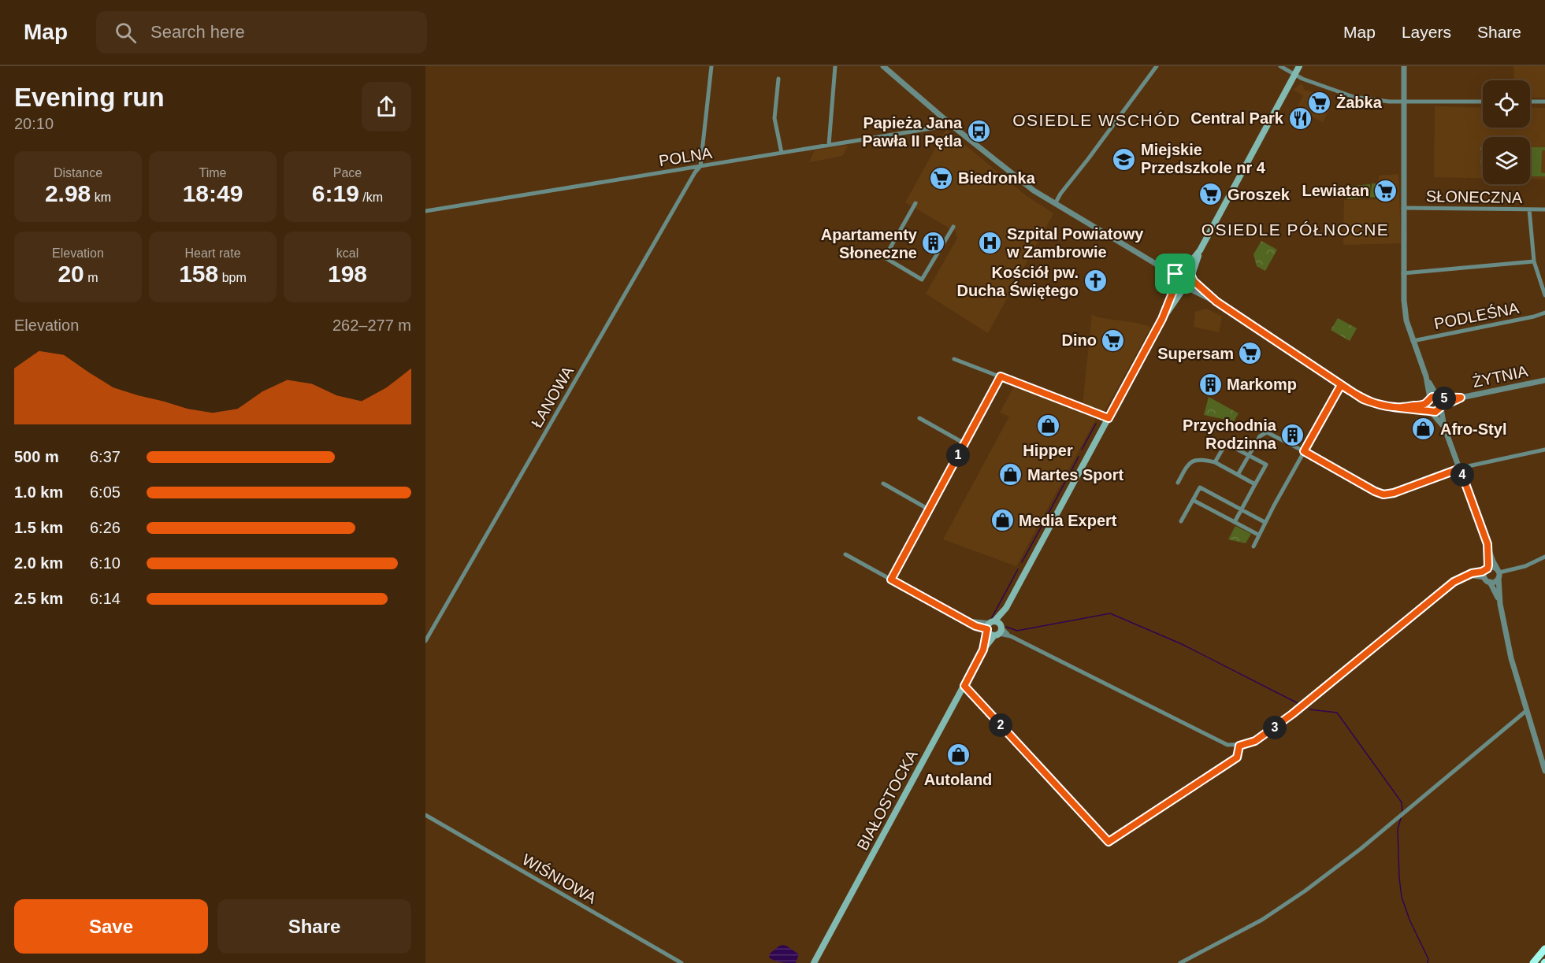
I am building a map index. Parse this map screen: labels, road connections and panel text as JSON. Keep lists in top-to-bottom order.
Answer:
{
  "streets": {
    "main road": ["BIAŁOSTOCKA"],
    "street": [
      "POLNA",
      "SŁONECZNA",
      "PODLEŚNA",
      "ŻYTNIA",
      "ŁANOWA",
      "WIŚNIOWA"
    ]
  },
  "crossings": [
    ["POLNA", "ŁANOWA"]
  ],
  "districts": ["OSIEDLE WSCHÓD", "OSIEDLE PÓŁNOCNE"],
  "places": {
    "supermarket": [
      "Żabka",
      "Biedronka",
      "Lewiatan",
      "Groszek",
      "Dino",
      "Supersam"
    ],
    "restaurant": ["Central Park"],
    "bus stop": ["Papieża Jana Pawła II Pętla"],
    "school or university": ["Miejskie Przedszkole nr 4"],
    "hospital": ["Szpital Powiatowy w Zambrowie"],
    "building": ["Apartamenty Słoneczne", "Markomp", "Przychodnia Rodzinna"],
    "church": ["Kościół pw. Ducha Świętego"],
    "shop": [
      "Hipper",
      "Afro-Styl",
      "Martes Sport",
      "Media Expert",
      "Autoland"
    ]
  },
  "page": {
    "header": "Map",
    "search": "Search here",
    "nav": ["Map", "Layers", "Share"],
    "heading": ["Evening run", "20:10"],
    "stats": [
      ["Distance", "2.98 km"],
      ["Time", "18:49"],
      ["Pace", "6:19 /km"],
      ["Elevation", "20 m"],
      ["Heart rate", "158 bpm"],
      ["kcal", "198"]
    ],
    "chart": ["Elevation", "262–277 m"],
    "pins": [
      "5",
      "1",
      "4",
      "2",
      "3"
    ],
    "list": [
      {
        "name": "500 m",
        "note": "6:37"
      },
      {
        "name": "1.0 km",
        "note": "6:05"
      },
      {
        "name": "1.5 km",
        "note": "6:26"
      },
      {
        "name": "2.0 km",
        "note": "6:10"
      },
      {
        "name": "2.5 km",
        "note": "6:14"
      }
    ],
    "buttons": ["Save", "Share"]
  }
}
